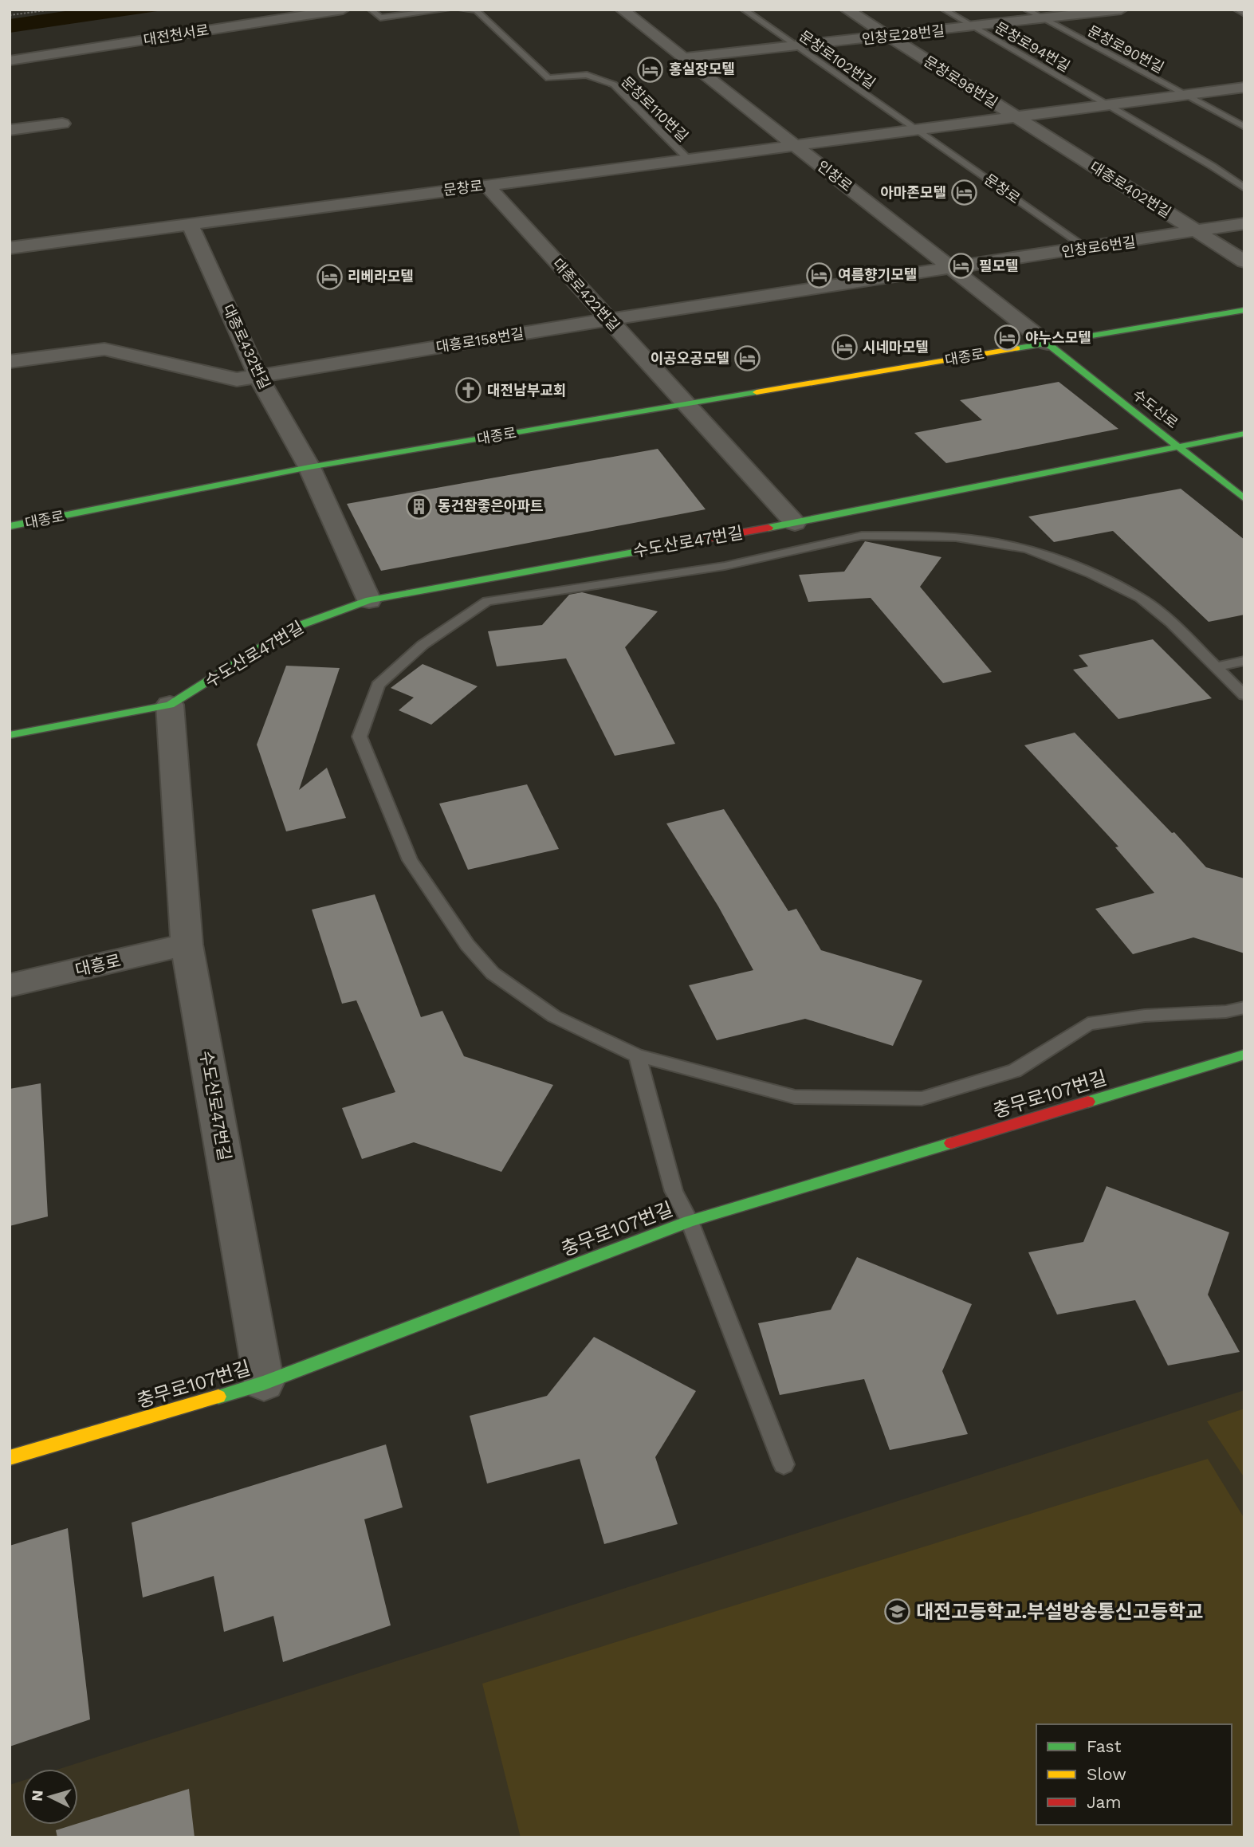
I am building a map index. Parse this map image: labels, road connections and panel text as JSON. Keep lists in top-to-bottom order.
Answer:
{
  "streets": {
    "street": [
      "대전천서로",
      "인창로28번길",
      "문창로98번길",
      "인창로",
      "문창로",
      "대종로402번길",
      "인창로6번길",
      "대종로422번길",
      "대흥로158번길",
      "대종로432번길",
      "대종로",
      "수도산로",
      "수도산로47번길",
      "대흥로",
      "충무로107번길"
    ],
    "lane": [
      "문창로94번길",
      "문창로90번길",
      "문창로102번길",
      "문창로110번길"
    ]
  },
  "crossings": [
    ["인창로28번길", "문창로94번길"],
    ["인창로28번길", "문창로90번길"],
    ["인창로28번길", "문창로102번길"],
    ["인창로28번길", "문창로98번길"],
    ["인창로28번길", "인창로"],
    ["문창로94번길", "문창로"],
    ["문창로90번길", "문창로"],
    ["문창로102번길", "문창로"],
    ["문창로98번길", "문창로"],
    ["문창로98번길", "대종로402번길"],
    ["문창로110번길", "문창로"],
    ["인창로", "문창로"],
    ["인창로", "인창로6번길"],
    ["인창로", "대흥로158번길"],
    ["인창로", "대종로"],
    ["인창로", "수도산로"],
    ["문창로", "대종로402번길"],
    ["문창로", "인창로6번길"],
    ["문창로", "대종로422번길"],
    ["문창로", "대종로432번길"],
    ["대종로402번길", "인창로6번길"],
    ["인창로6번길", "대흥로158번길"],
    ["대종로422번길", "대흥로158번길"],
    ["대종로422번길", "대종로"],
    ["대흥로158번길", "대종로432번길"],
    ["대종로432번길", "대종로"],
    ["대종로", "수도산로"],
    ["수도산로", "수도산로47번길"],
    ["수도산로47번길", "대흥로"],
    ["수도산로47번길", "충무로107번길"]
  ],
  "places": {
    "hotel": [
      "홍실장모텔",
      "아마존모텔",
      "필모텔",
      "여름향기모텔",
      "리베라모텔",
      "야누스모텔",
      "시네마모텔",
      "이공오공모텔"
    ],
    "church": ["대전남부교회"],
    "building": ["동건참좋은아파트"],
    "school or university": ["대전고등학교.부설방송통신고등학교"]
  },
  "legend": ["Fast", "Slow", "Jam"],
  "north": "left"
}
